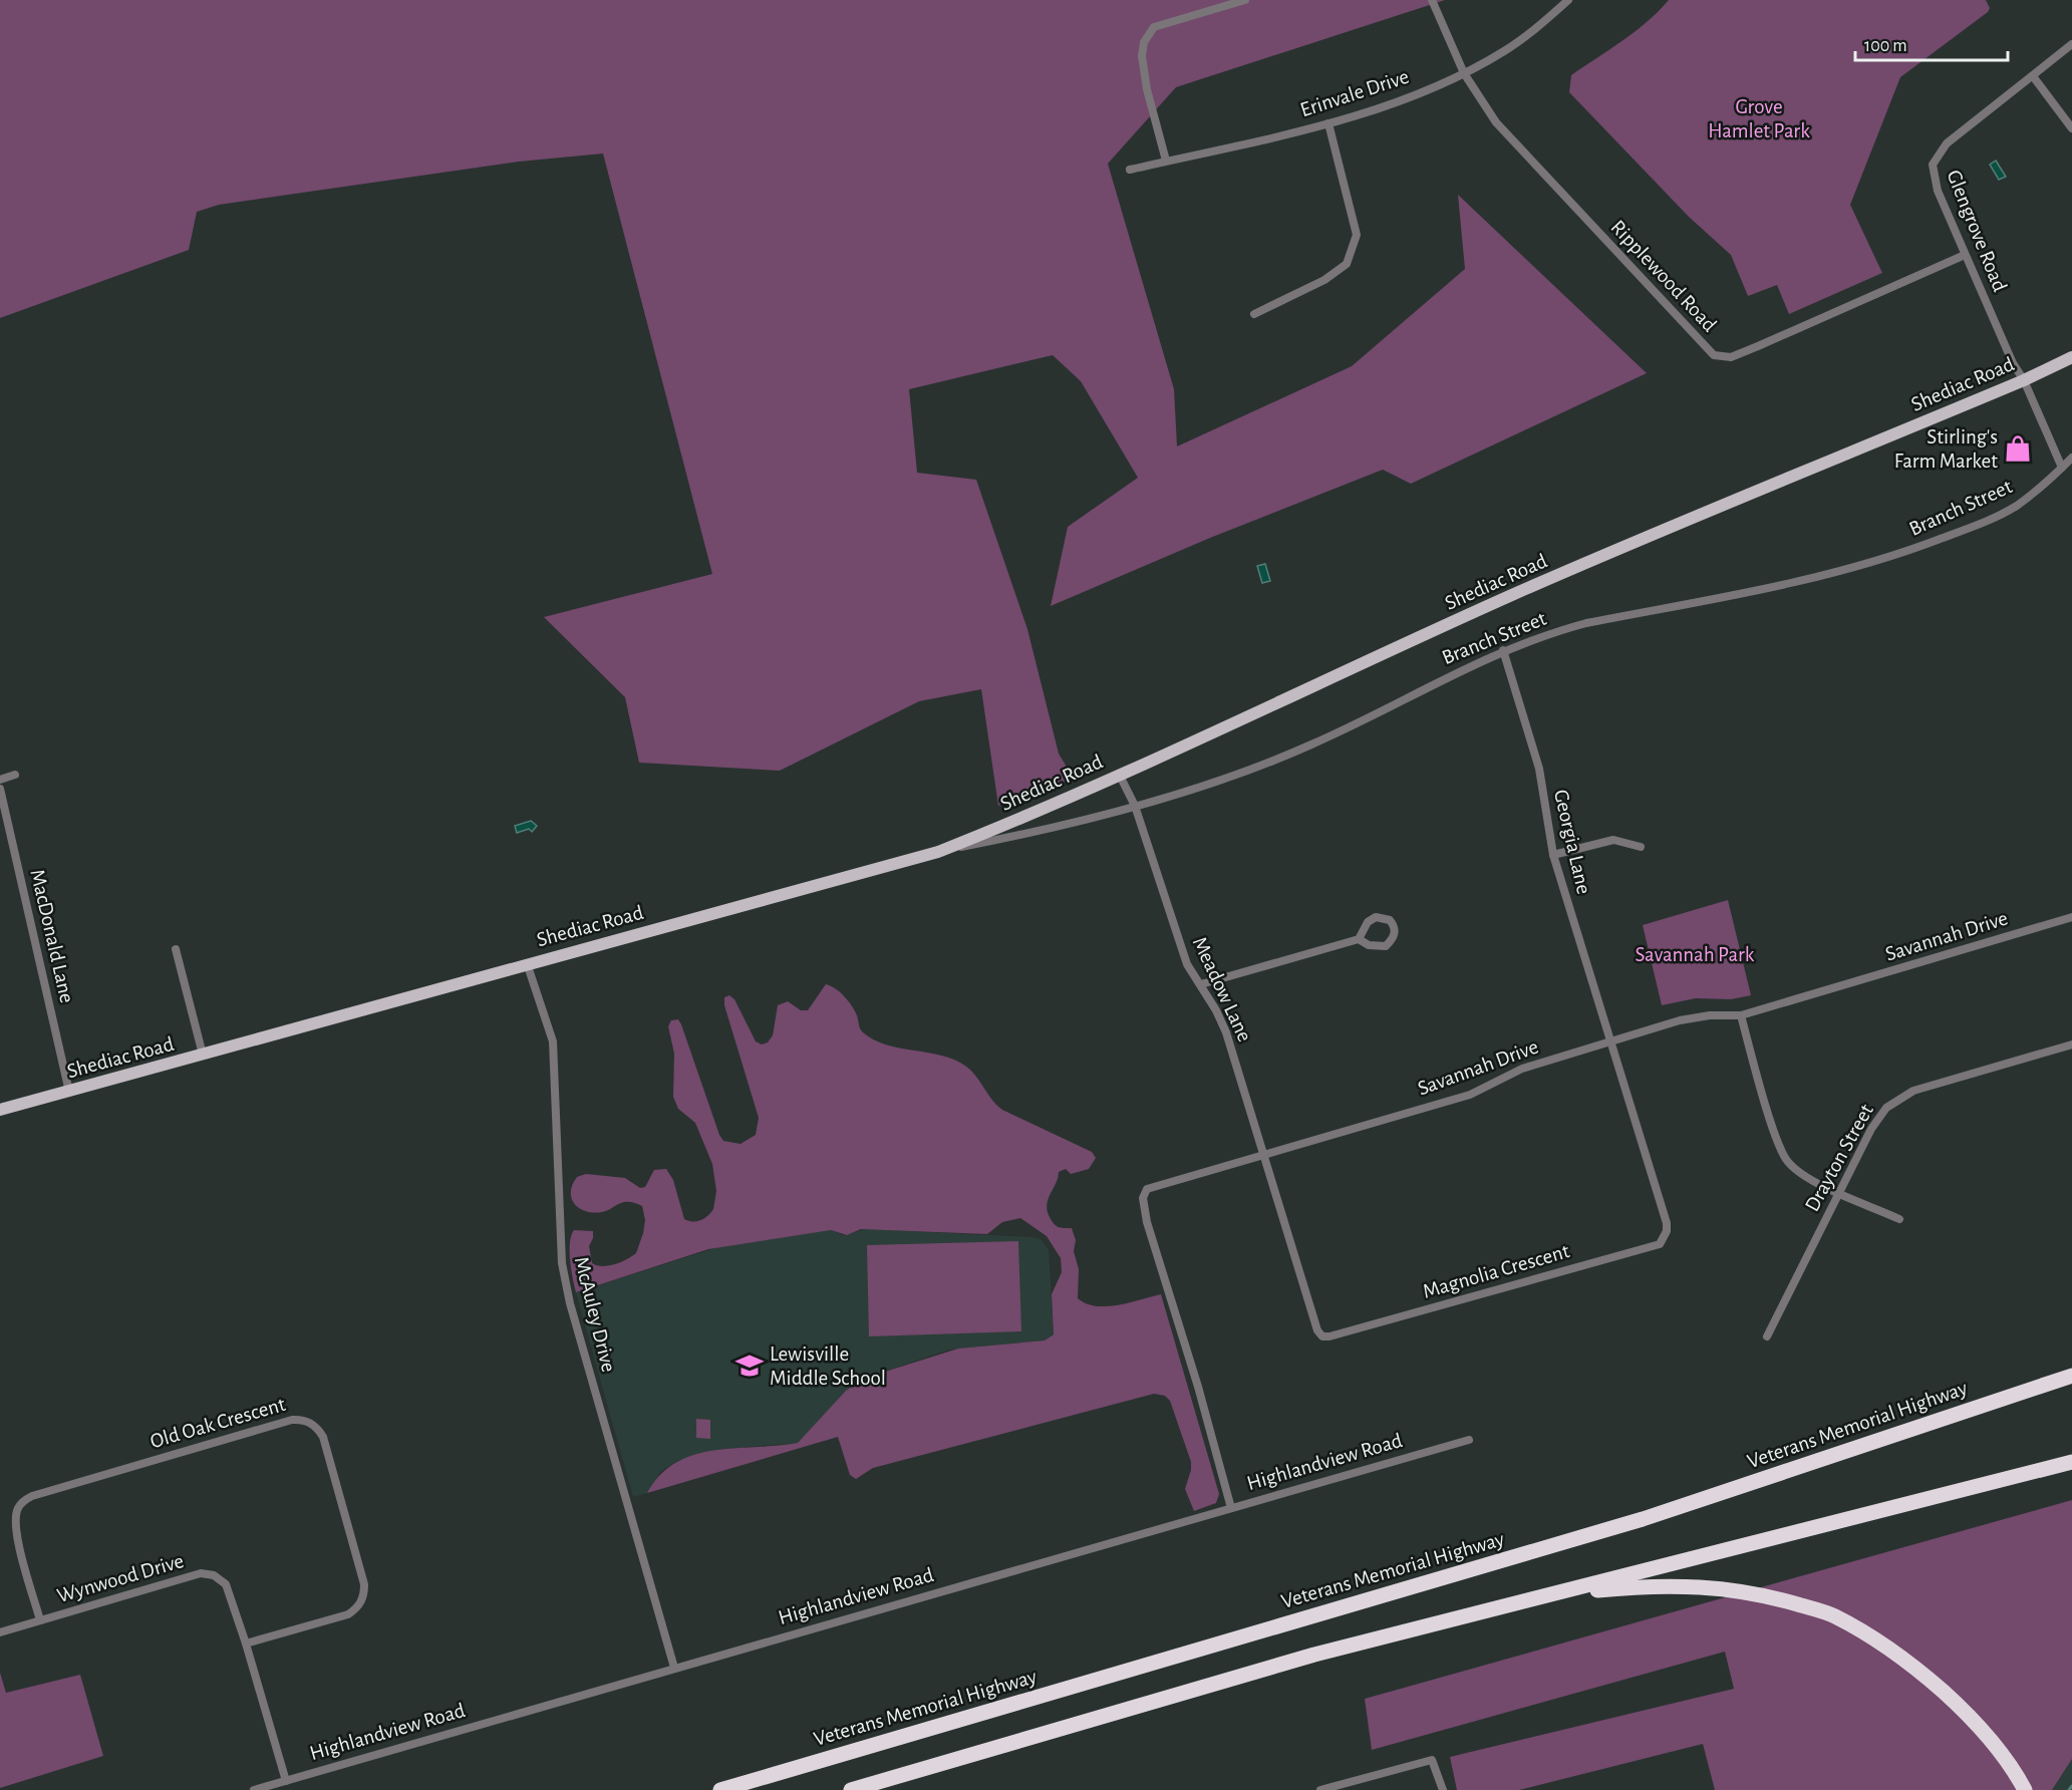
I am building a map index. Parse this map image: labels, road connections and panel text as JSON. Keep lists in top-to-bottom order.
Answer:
{
  "streets": {
    "highway": ["Veterans Memorial Highway"],
    "main road": ["Shediac Road"],
    "street": [
      "Erinvale Drive",
      "Glengrove Road",
      "Ripplewood Road",
      "Branch Street",
      "Georgia Lane",
      "MacDonald Lane",
      "Savannah Drive",
      "Meadow Lane",
      "Drayton Street",
      "Magnolia Crescent",
      "McAuley Drive",
      "Old Oak Crescent",
      "Highlandview Road",
      "Wynwood Drive"
    ]
  },
  "crossings": [
    ["Erinvale Drive", "Ripplewood Road"],
    ["Glengrove Road", "Ripplewood Road"],
    ["Glengrove Road", "Shediac Road"],
    ["Shediac Road", "Branch Street"],
    ["Shediac Road", "MacDonald Lane"],
    ["Shediac Road", "Meadow Lane"],
    ["Shediac Road", "McAuley Drive"],
    ["Branch Street", "Georgia Lane"],
    ["Branch Street", "Meadow Lane"],
    ["Georgia Lane", "Savannah Drive"],
    ["Georgia Lane", "Magnolia Crescent"],
    ["Savannah Drive", "Meadow Lane"],
    ["Savannah Drive", "Magnolia Crescent"],
    ["Savannah Drive", "Highlandview Road"],
    ["Meadow Lane", "Magnolia Crescent"],
    ["McAuley Drive", "Highlandview Road"],
    ["Old Oak Crescent", "Wynwood Drive"],
    ["Highlandview Road", "Wynwood Drive"]
  ],
  "parks": ["Grove Hamlet Park", "Savannah Park"],
  "places": {
    "shop": ["Stirling's Farm Market"],
    "school or university": ["Lewisville Middle School"]
  },
  "scale_bar": "100 m"
}
